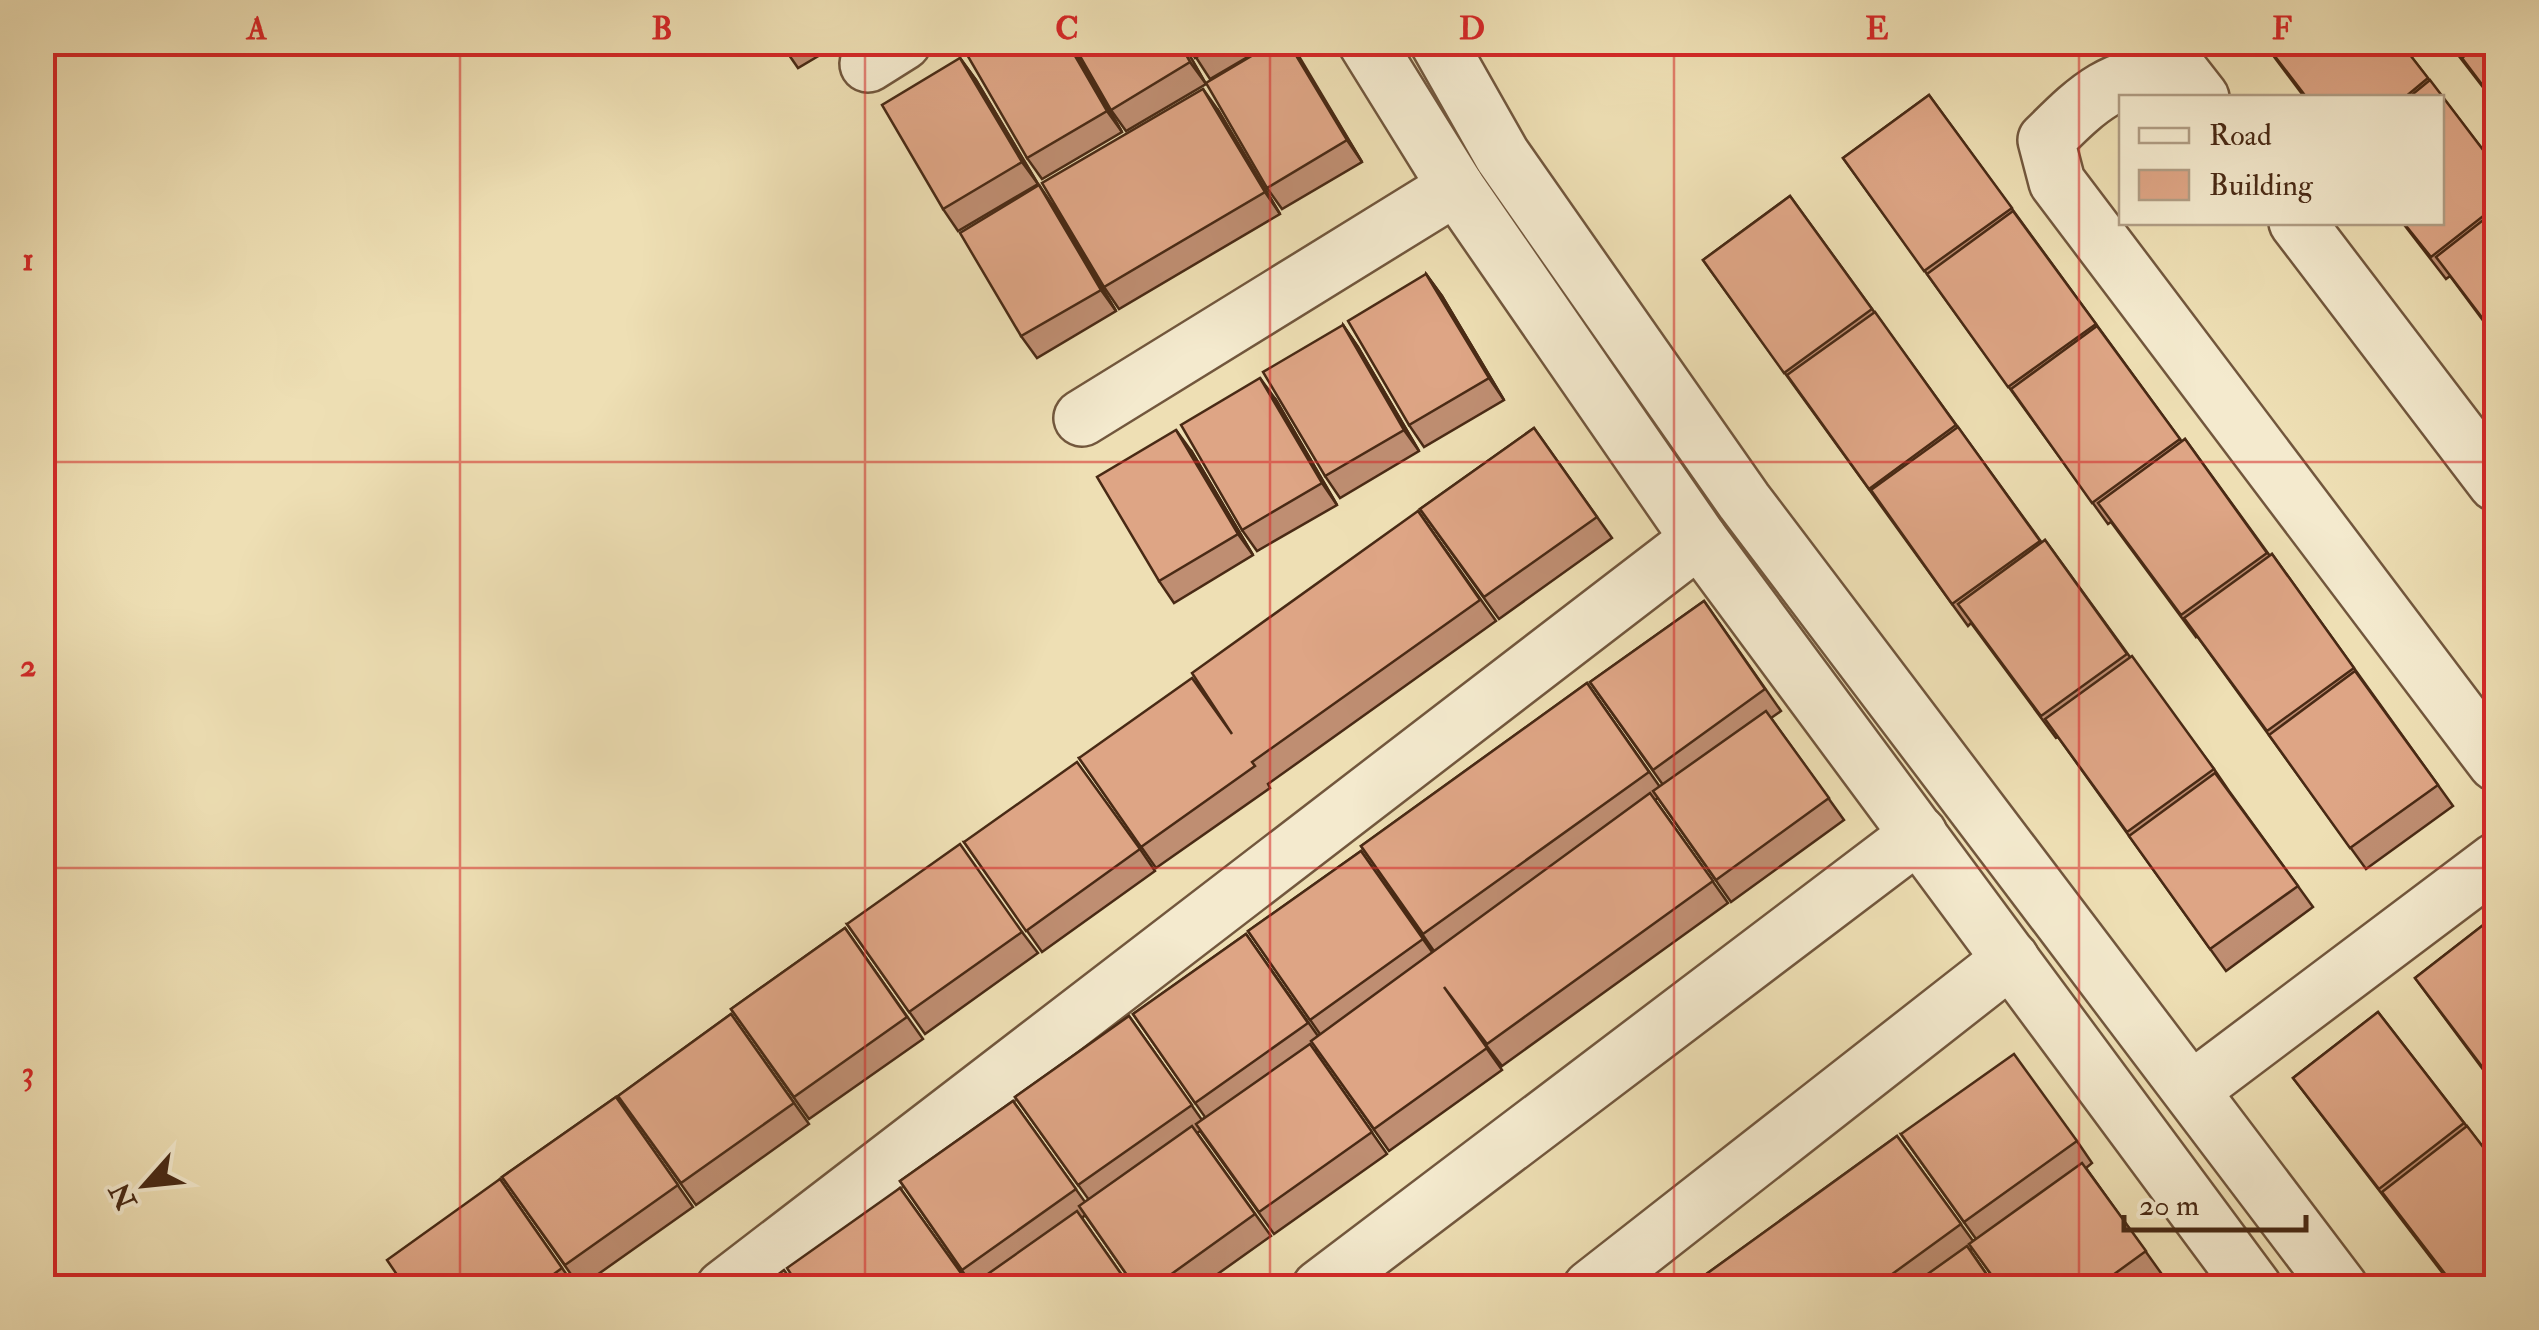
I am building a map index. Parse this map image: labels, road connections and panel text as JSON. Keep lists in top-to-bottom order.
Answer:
{
  "legend": ["Road", "Building"],
  "scale_bar": "20 m",
  "north": "bottom left",
  "grid": {
    "columns": [
      "A",
      "B",
      "C",
      "D",
      "E",
      "F"
    ],
    "rows": ["1", "2", "3"]
  }
}
